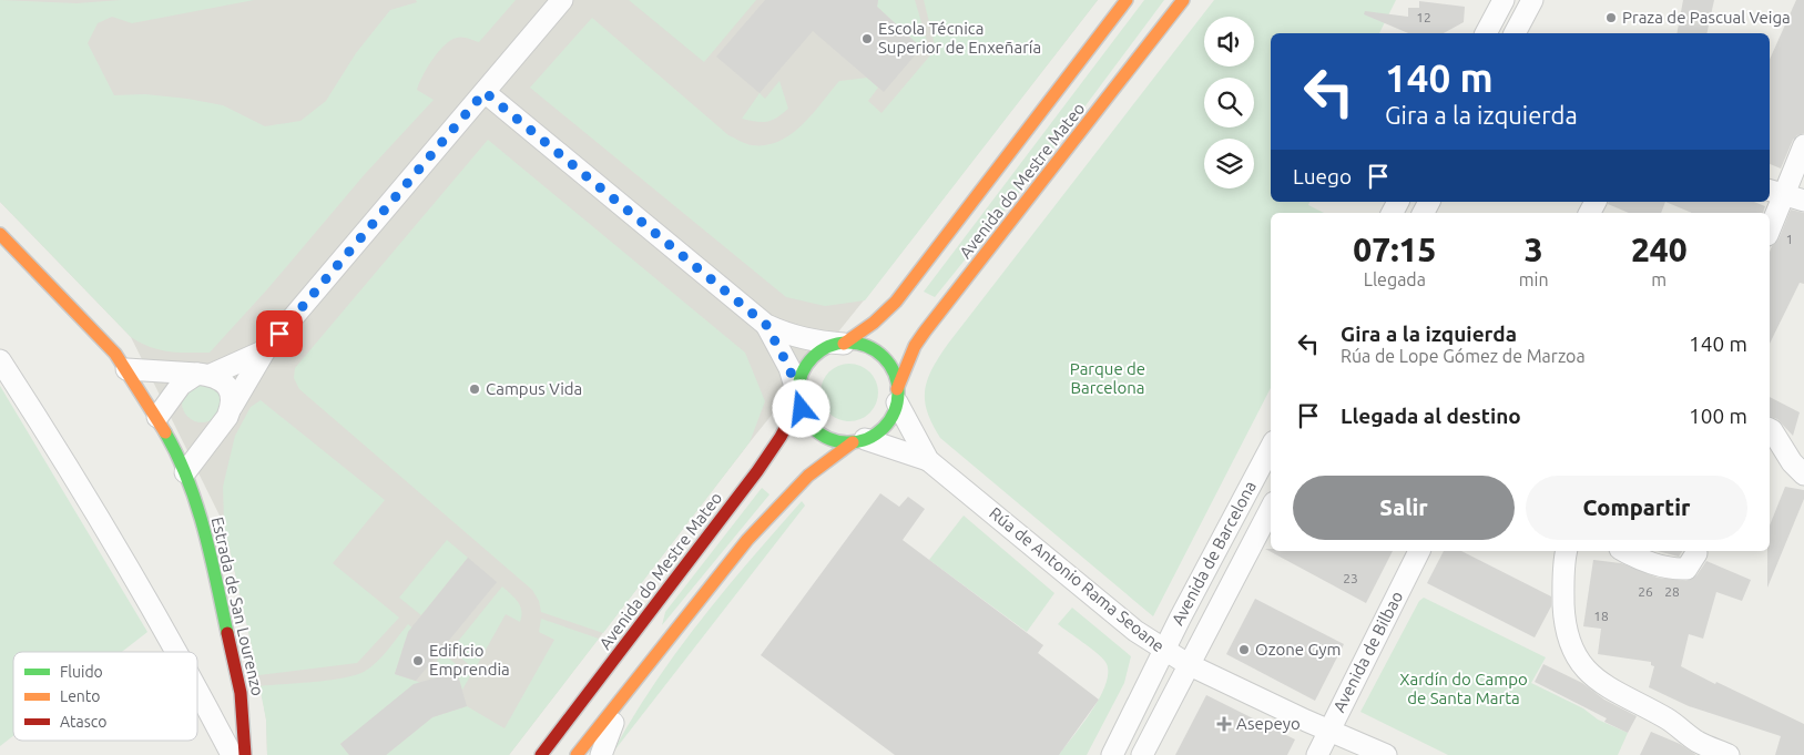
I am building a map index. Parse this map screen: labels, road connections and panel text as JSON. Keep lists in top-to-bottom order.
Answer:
{
  "streets": {
    "main road": ["Avenida do Mestre Mateo", "Estrada de San Lourenzo"],
    "street": ["Avenida de Barcelona", "Rúa de Antonio Rama Seoane", "Avenida de Bilbao"]
  },
  "crossings": [
    ["Avenida do Mestre Mateo", "Rúa de Antonio Rama Seoane"],
    ["Avenida de Barcelona", "Rúa de Antonio Rama Seoane"],
    ["Rúa de Antonio Rama Seoane", "Avenida de Bilbao"]
  ],
  "parks": ["Parque de Barcelona", "Xardín do Campo de Santa Marta"],
  "places": {
    "other": [
      "Praza de Pascual Veiga",
      "Escola Técnica Superior de Enxeñaría",
      "Campus Vida",
      "Ozone Gym",
      "Edificio Emprendia"
    ],
    "health": ["Asepeyo"]
  },
  "house_numbers": [
    "12",
    "1",
    "23",
    "26",
    "28",
    "18"
  ],
  "legend": ["Fluido", "Lento", "Atasco"],
  "page": {
    "turn": ["140 m", "Gira a la izquierda"],
    "then": "Luego",
    "eta": [
      "07:15",
      "Llegada",
      "3",
      "min",
      "240",
      "m"
    ],
    "list": [
      {
        "name": "Gira a la izquierda",
        "note": "Rúa de Lope Gómez de Marzoa",
        "value": "140 m"
      },
      {
        "name": "Llegada al destino",
        "value": "100 m"
      }
    ],
    "buttons": ["Salir", "Compartir"]
  }
}
